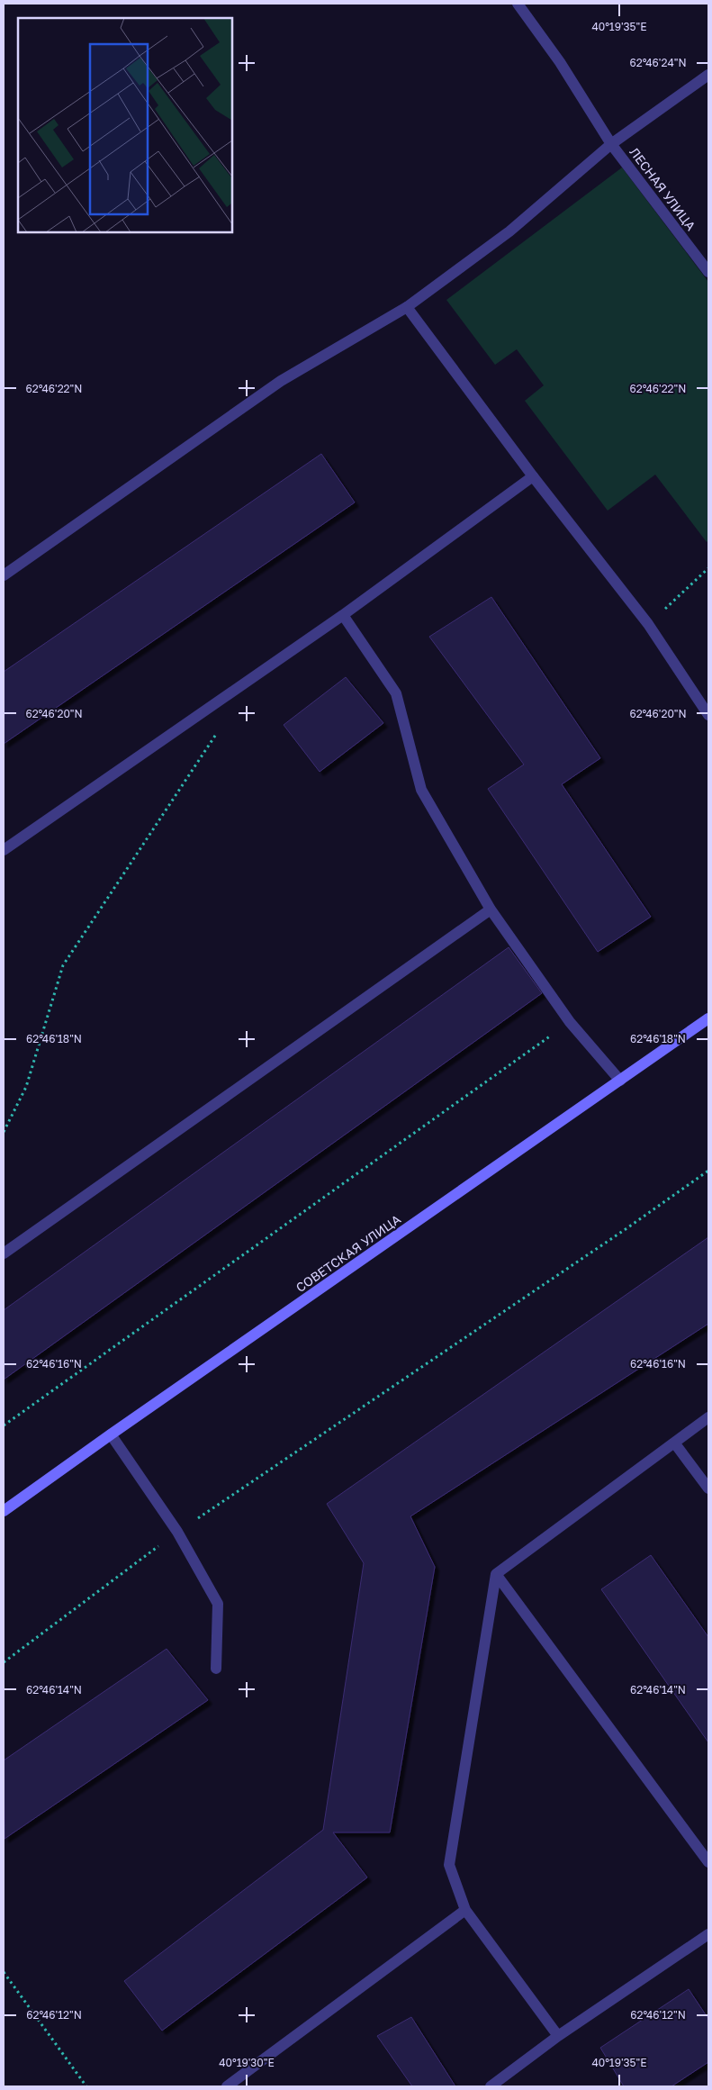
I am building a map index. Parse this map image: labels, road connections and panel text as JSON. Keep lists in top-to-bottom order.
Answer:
{
  "streets": {
    "street": ["ЛЕСНАЯ УЛИЦА", "СОВЕТСКАЯ УЛИЦА"]
  },
  "coordinates": [
    "40°19'35\"E",
    "62°46'24\"N",
    "62°46'22\"N",
    "62°46'20\"N",
    "62°46'18\"N",
    "62°46'16\"N",
    "62°46'14\"N",
    "62°46'12\"N",
    "40°19'30\"E"
  ]
}
